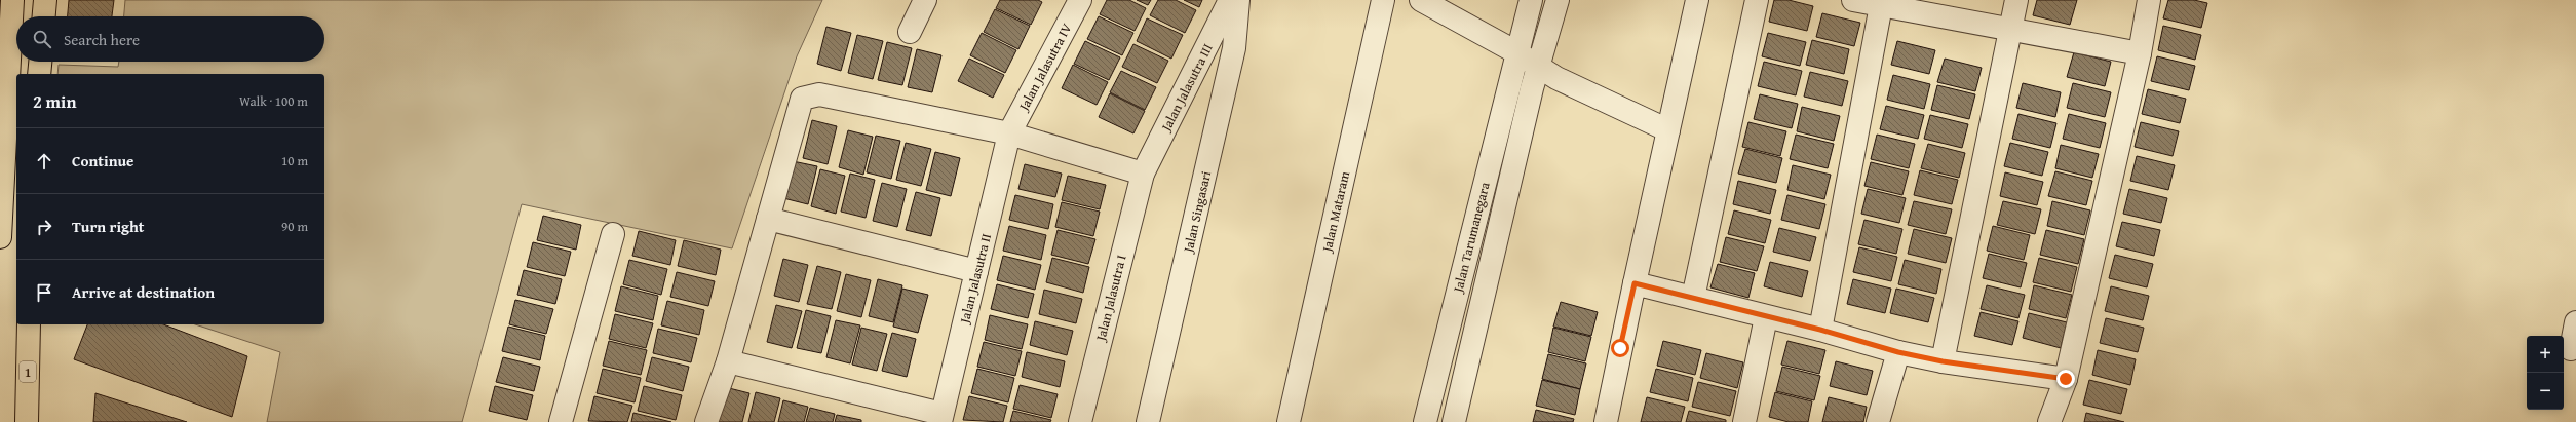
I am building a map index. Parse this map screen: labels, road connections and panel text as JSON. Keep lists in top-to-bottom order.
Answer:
{
  "streets": {
    "highway": ["1"],
    "street": [
      "Jalan Jalasutra IV",
      "Jalan Jalasutra III",
      "Jalan Singasari",
      "Jalan Mataram",
      "Jalan Tarumanegara",
      "Jalan Jalasutra II",
      "Jalan Jalasutra I"
    ]
  },
  "crossings": [
    ["Jalan Jalasutra IV", "Jalan Jalasutra II"],
    ["Jalan Jalasutra III", "Jalan Jalasutra I"]
  ],
  "page": {
    "search": "Search here",
    "heading": ["2 min", "Walk · 100 m"],
    "list": [
      ["Continue", "10 m"],
      ["Turn right", "90 m"],
      "Arrive at destination"
    ],
    "map_buttons": ["+", "−"]
  }
}
